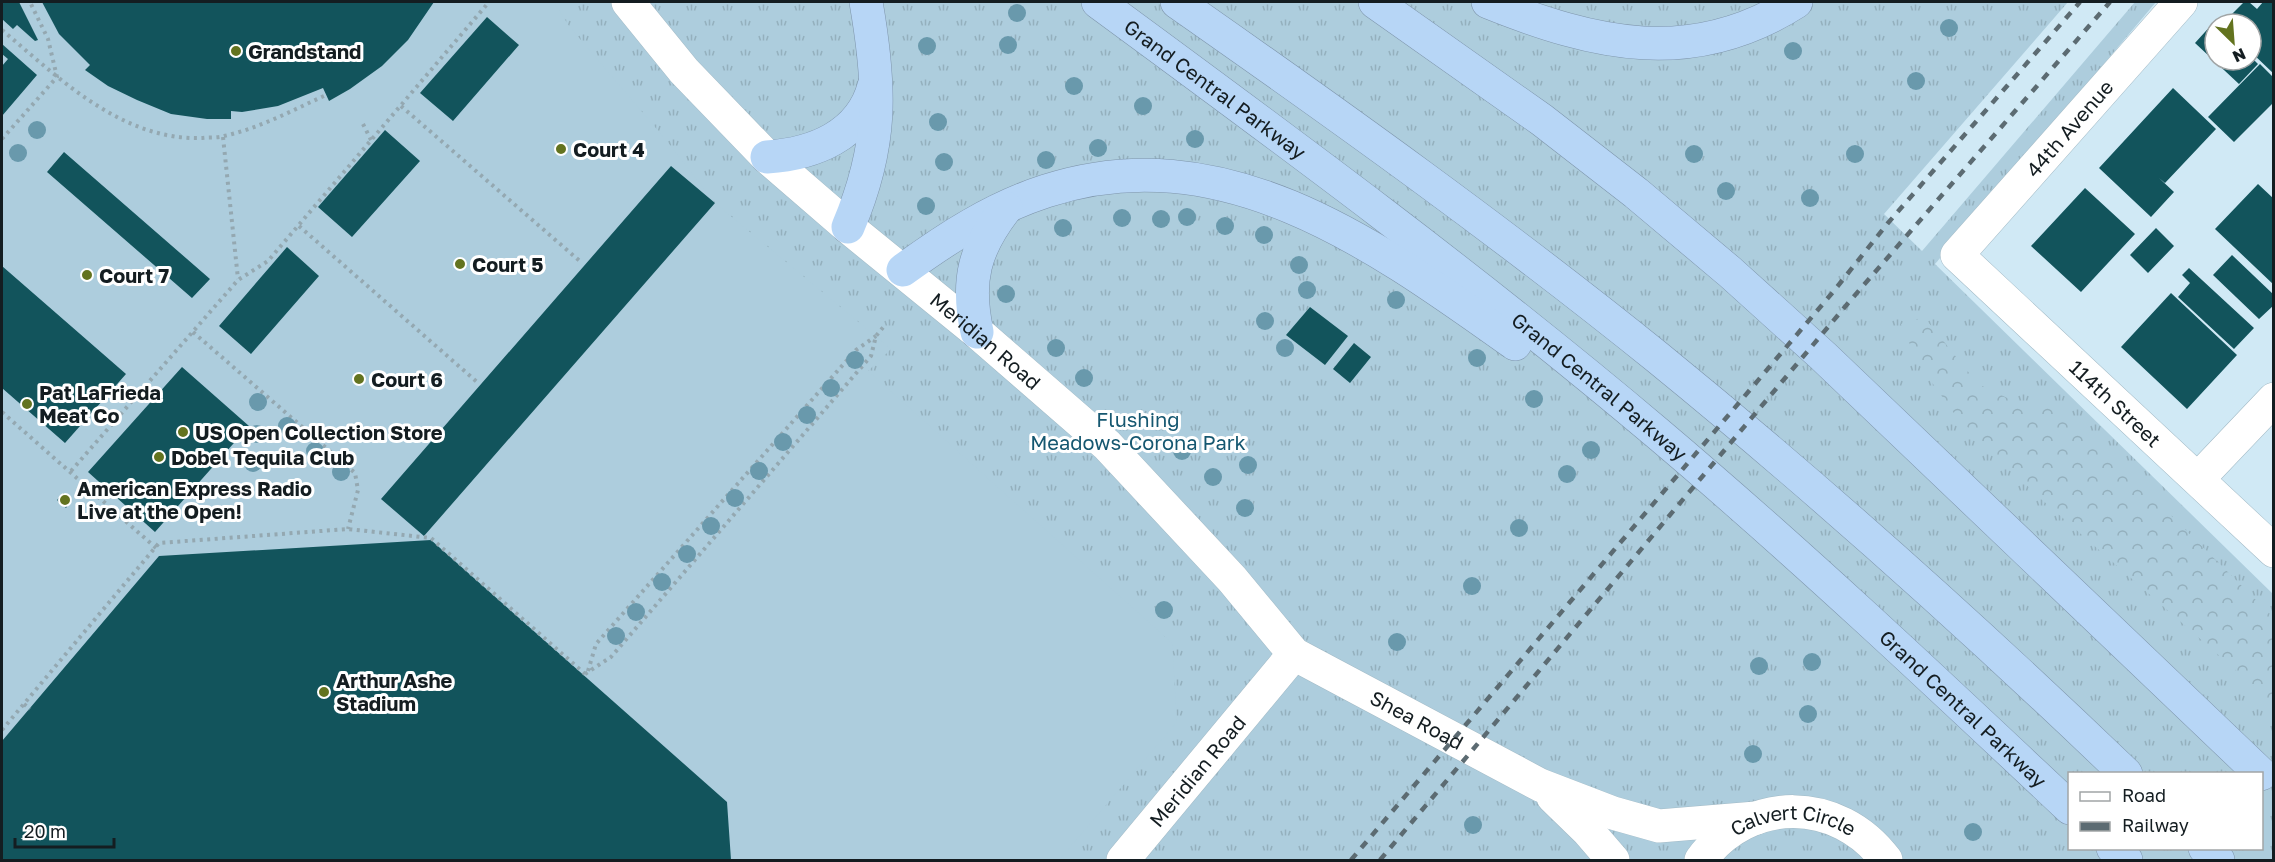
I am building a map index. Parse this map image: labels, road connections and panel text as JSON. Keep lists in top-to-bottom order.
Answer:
{
  "streets": {
    "highway": ["Grand Central Parkway"],
    "street": [
      "44th Avenue",
      "Meridian Road",
      "114th Street",
      "Shea Road",
      "Calvert Circle"
    ]
  },
  "crossings": [
    ["44th Avenue", "114th Street"],
    ["Meridian Road", "Shea Road"],
    ["Shea Road", "Calvert Circle"]
  ],
  "parks": ["Flushing Meadows-Corona Park"],
  "places": [
    "Grandstand",
    "Court 4",
    "Court 5",
    "Court 7",
    "Court 6",
    "Pat LaFrieda Meat Co",
    "US Open Collection Store",
    "Dobel Tequila Club",
    "American Express Radio Live at the Open!",
    "Arthur Ashe Stadium"
  ],
  "legend": ["Road", "Railway"],
  "scale_bar": "20 m",
  "north": "bottom right"
}
